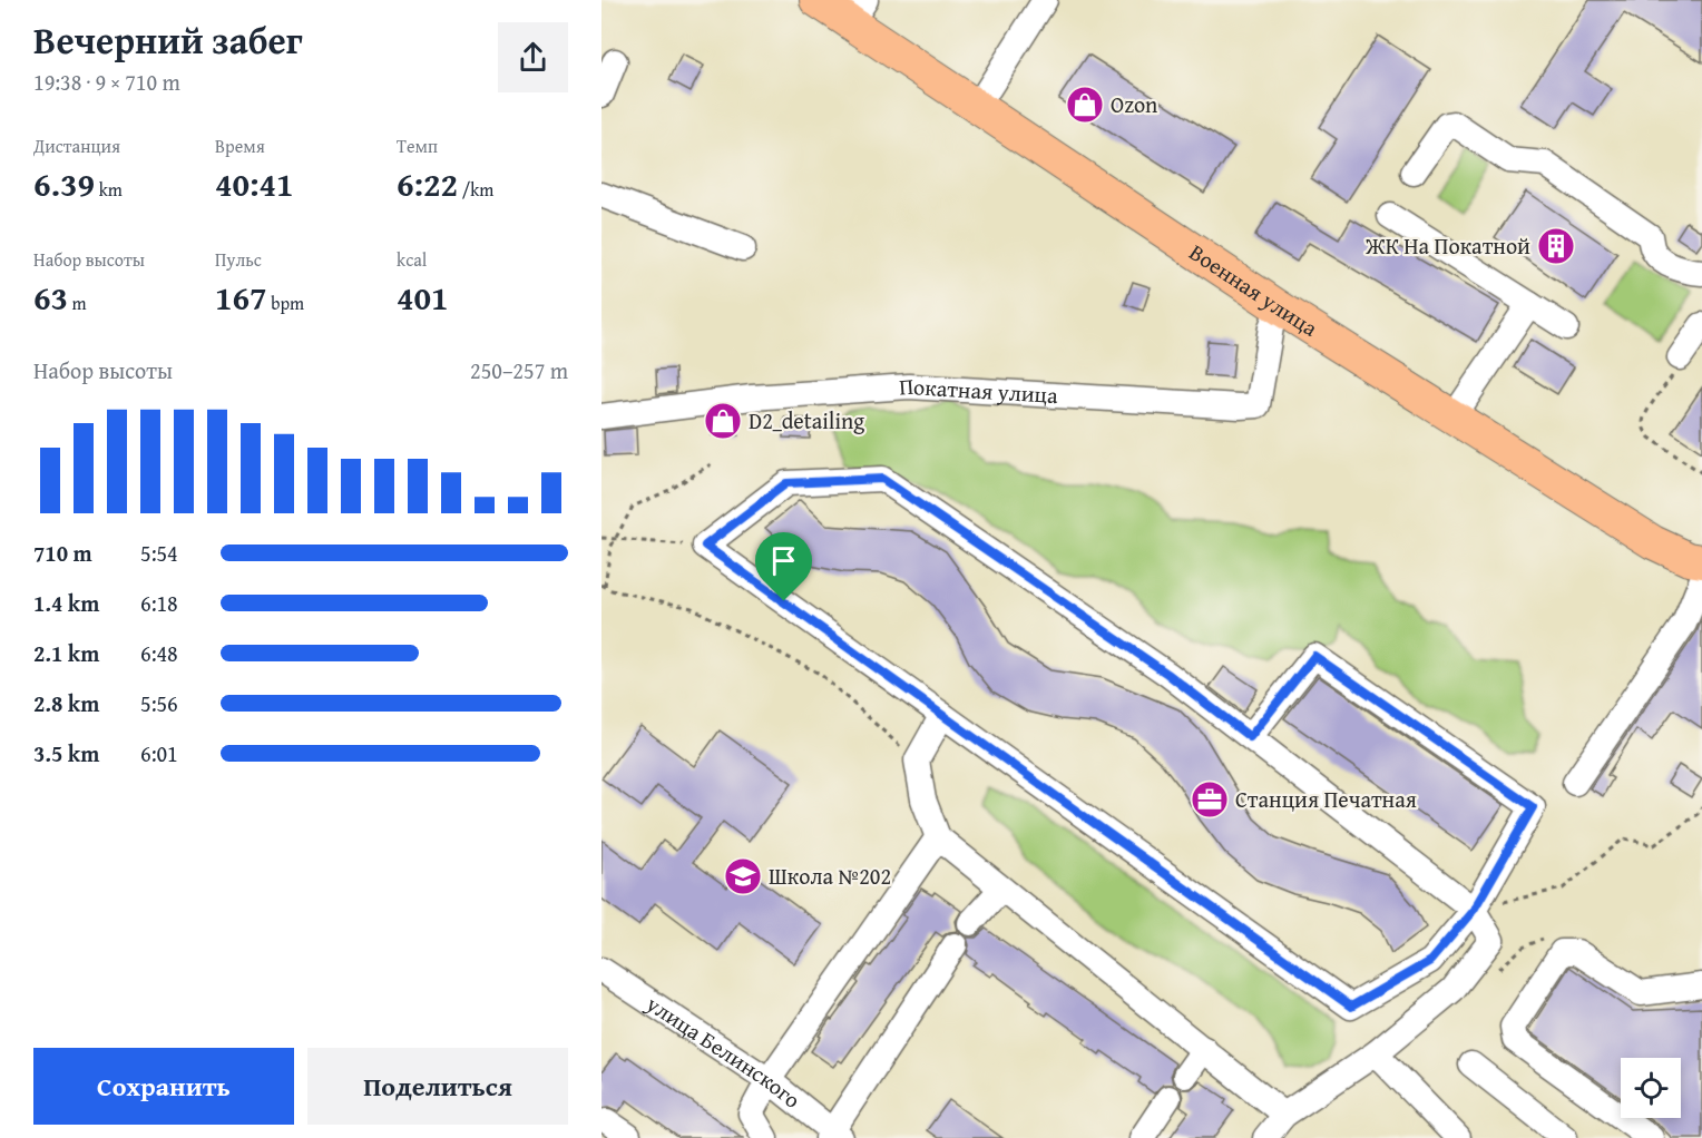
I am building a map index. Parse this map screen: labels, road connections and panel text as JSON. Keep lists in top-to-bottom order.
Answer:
{
  "streets": {
    "main road": ["Военная улица"],
    "street": ["Покатная улица", "улица Белинского"]
  },
  "crossings": [
    ["Военная улица", "Покатная улица"]
  ],
  "places": {
    "shop": ["Ozon", "D2_detailing"],
    "building": ["ЖК На Покатной"],
    "office": ["Станция Печатная"],
    "school or university": ["Школа №202"]
  },
  "page": {
    "heading": ["Вечерний забег", "19:38 · 9 × 710 m"],
    "stats": [
      ["Дистанция", "6.39 km"],
      ["Время", "40:41"],
      ["Темп", "6:22 /km"],
      ["Набор высоты", "63 m"],
      ["Пульс", "167 bpm"],
      ["kcal", "401"]
    ],
    "chart": ["Набор высоты", "250–257 m"],
    "list": [
      {
        "name": "710 m",
        "note": "5:54"
      },
      {
        "name": "1.4 km",
        "note": "6:18"
      },
      {
        "name": "2.1 km",
        "note": "6:48"
      },
      {
        "name": "2.8 km",
        "note": "5:56"
      },
      {
        "name": "3.5 km",
        "note": "6:01"
      }
    ],
    "buttons": ["Сохранить", "Поделиться"]
  }
}
